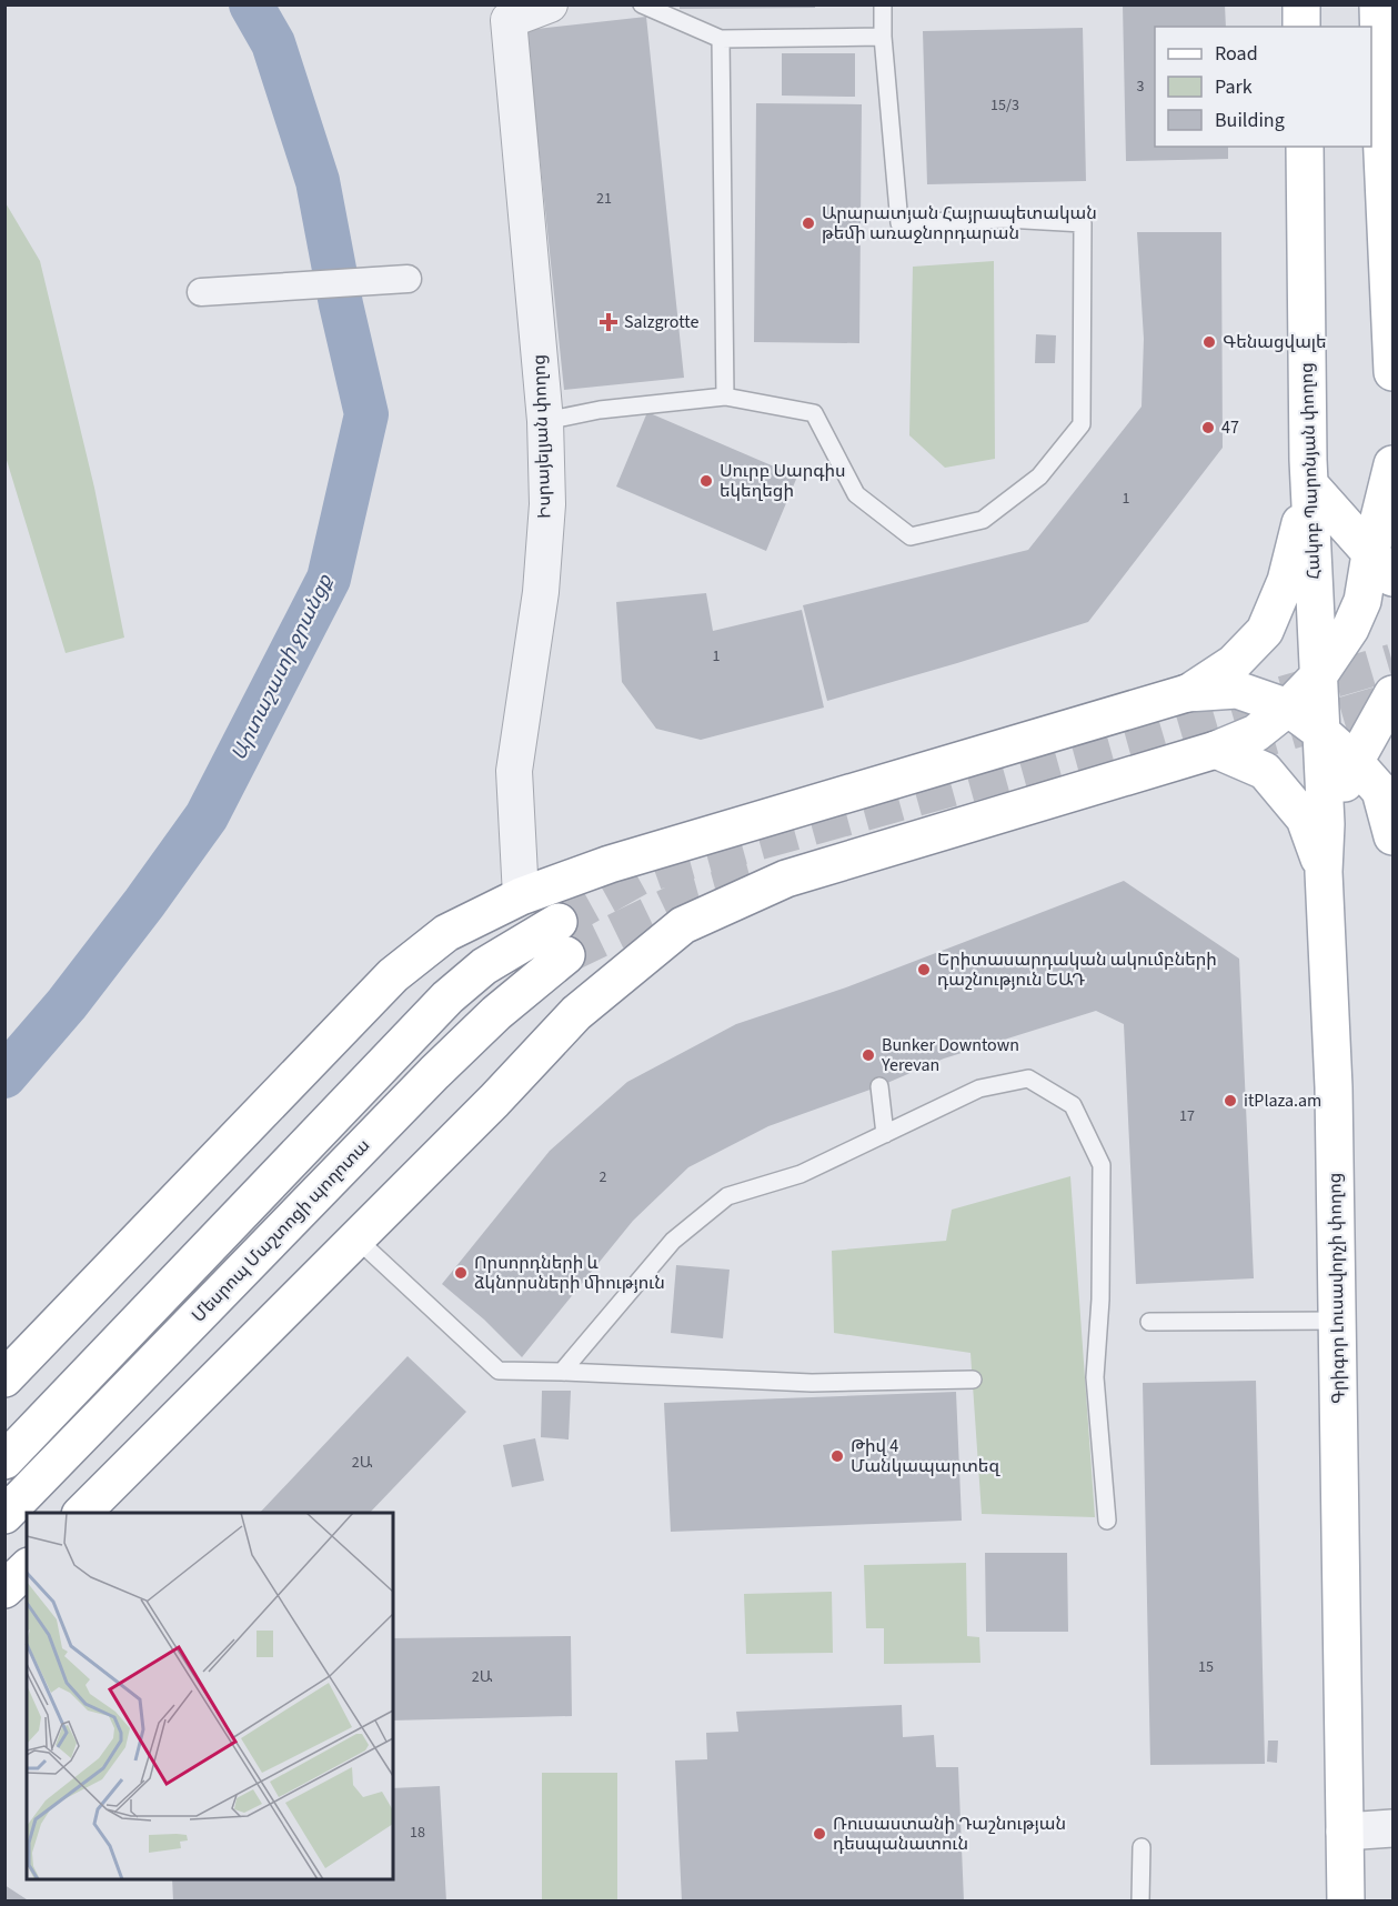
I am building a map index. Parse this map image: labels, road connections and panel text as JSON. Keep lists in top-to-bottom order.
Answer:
{
  "streets": {
    "main road": ["Հակոբ Պարոնյան փողոց", "Մեսրոպ Մաշտոցի պողոտա", "Գրիգոր Լուսավորչի փողոց"],
    "street": ["Իսրայելյան փողոց"]
  },
  "crossings": [
    ["Հակոբ Պարոնյան փողոց", "Գրիգոր Լուսավորչի փողոց"]
  ],
  "water": ["Արտաշատի ջրանցք"],
  "places": {
    "other": [
      "Արարատյան Հայրապետական թեմի առաջնորդարան",
      "Գենացվալե",
      "47",
      "Սուրբ Սարգիս եկեղեցի",
      "Երիտասարդական ակումբների դաշնություն ԵԱԴ",
      "Bunker Downtown Yerevan",
      "itPlaza.am",
      "Որսորդների և ձկնորսների միություն",
      "Թիվ 4 Մանկապարտեզ",
      "Ռուսաստանի Դաշնության դեսպանատուն"
    ],
    "health": ["Salzgrotte"]
  },
  "house_numbers": [
    "3",
    "15/3",
    "21",
    "1",
    "1",
    "17",
    "2",
    "2Ա",
    "15",
    "2Ա",
    "18"
  ],
  "legend": ["Road", "Park", "Building"]
}
